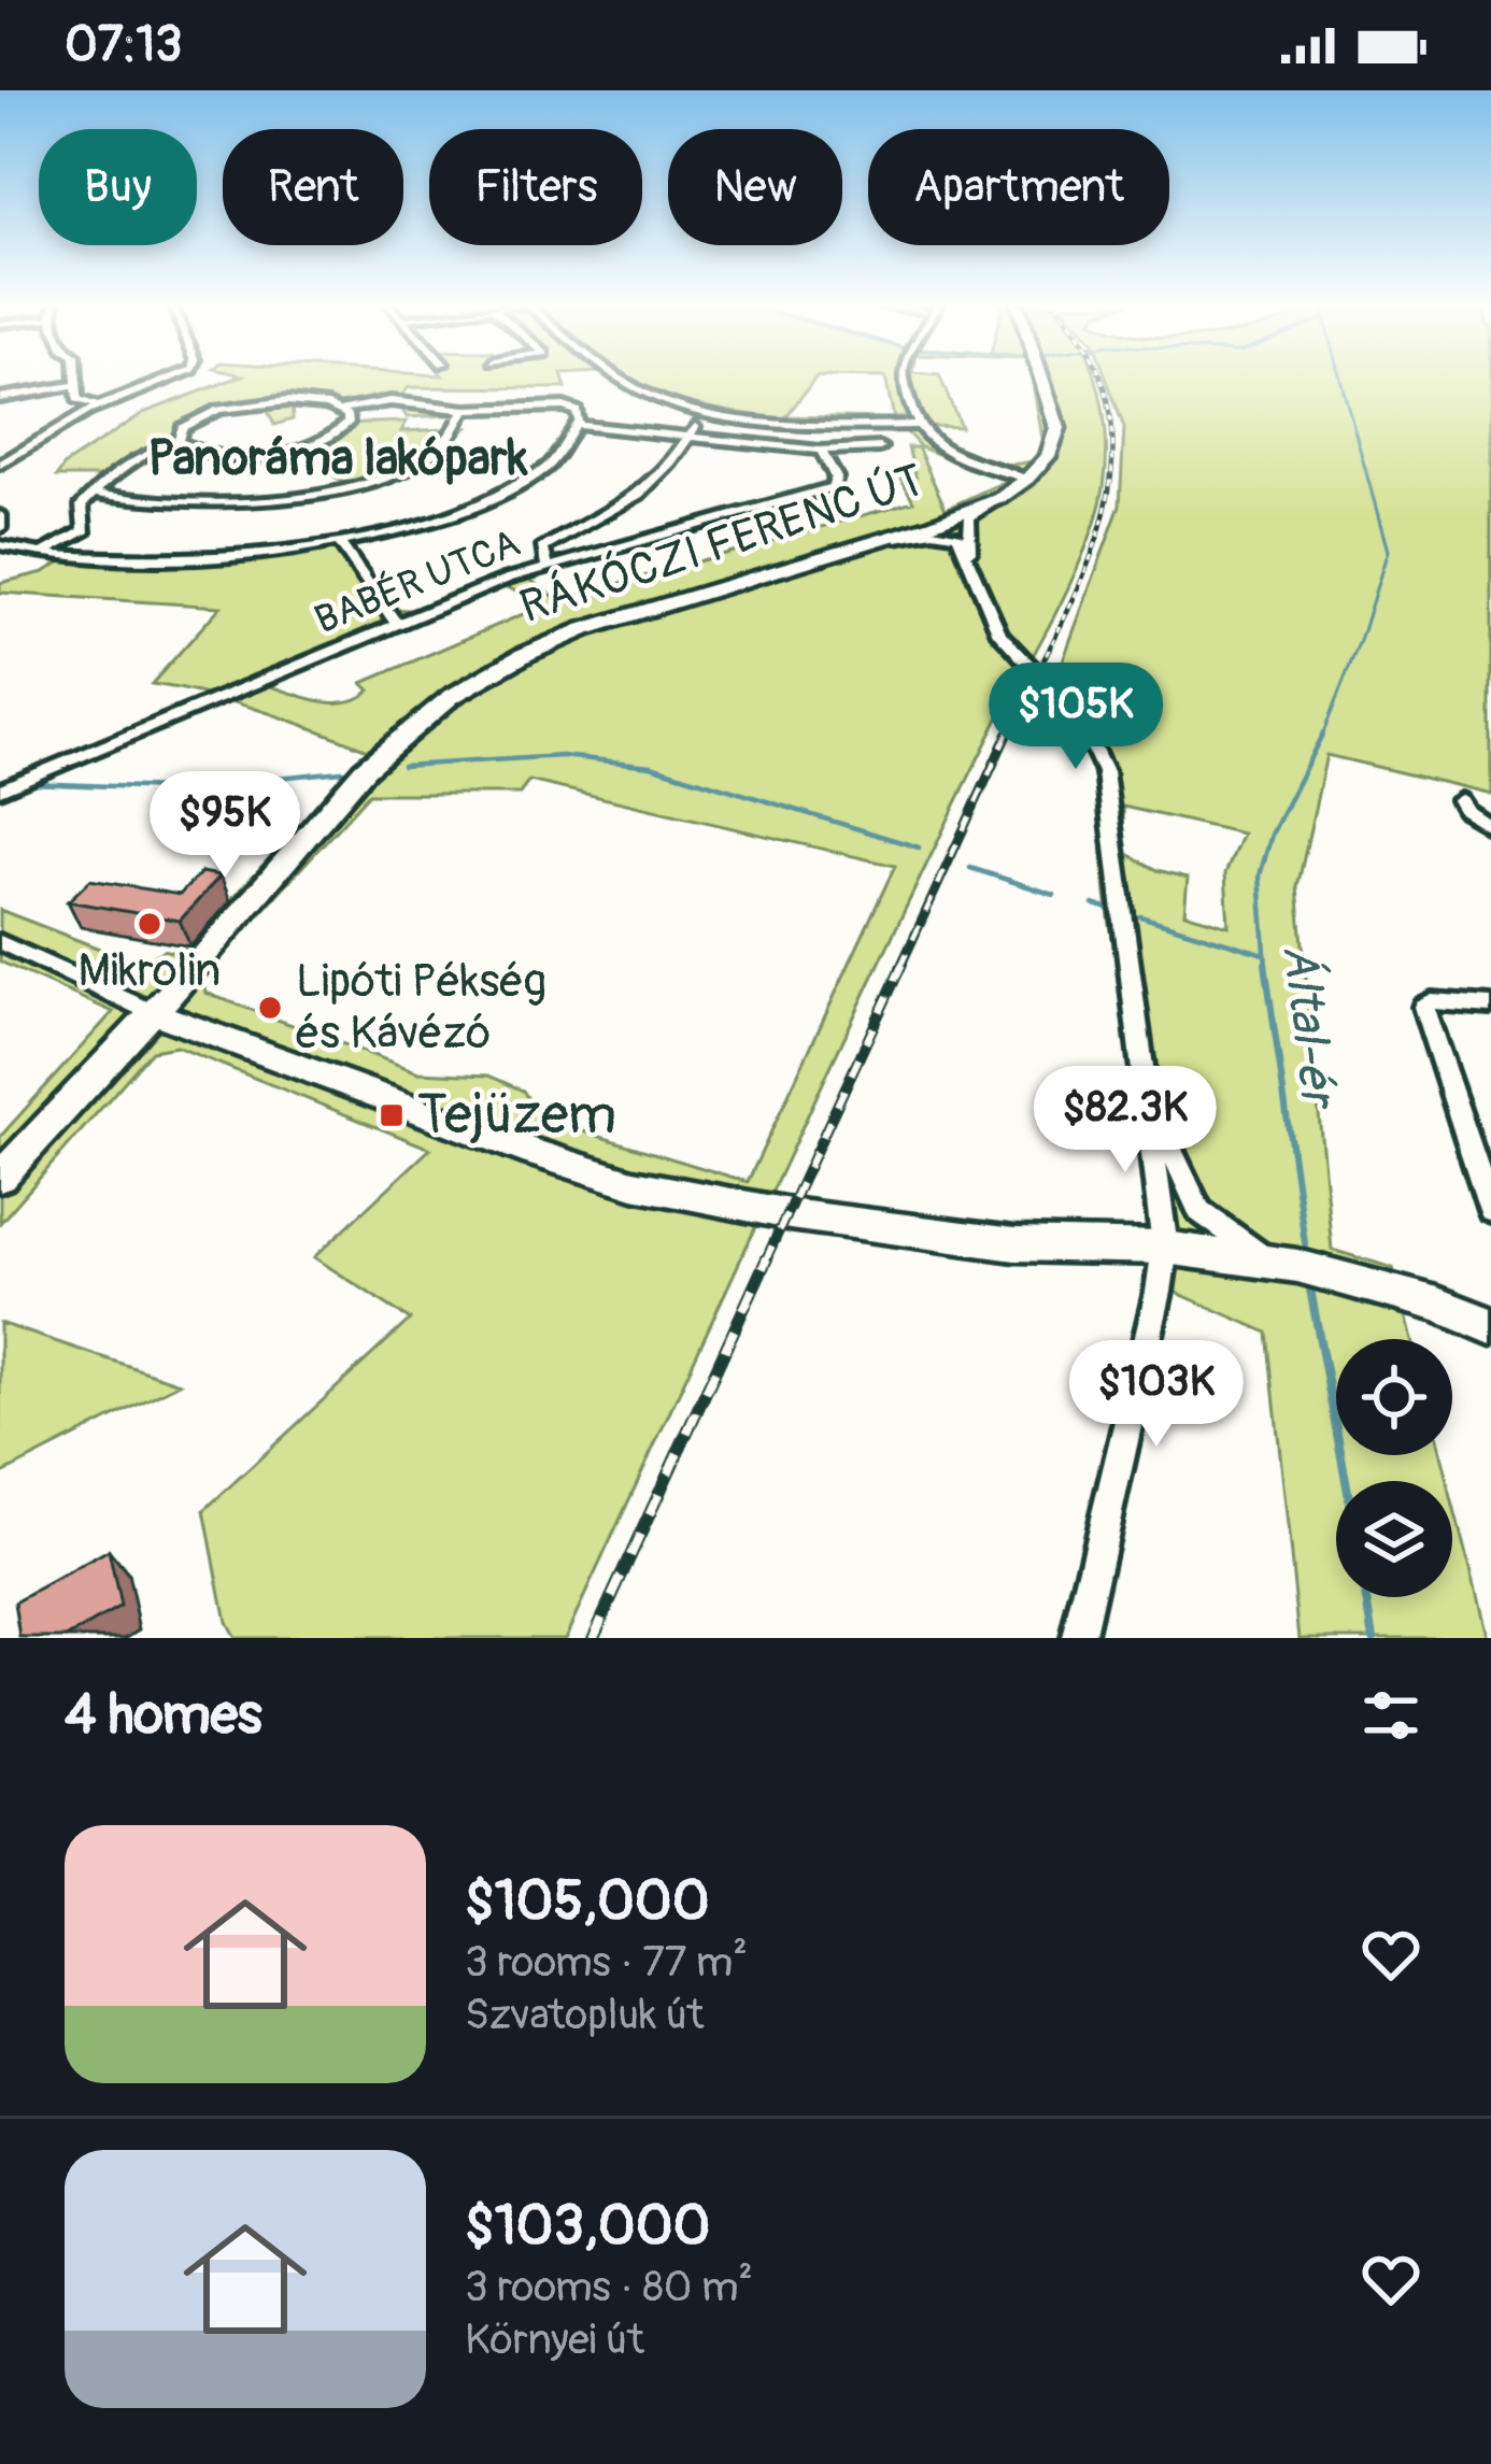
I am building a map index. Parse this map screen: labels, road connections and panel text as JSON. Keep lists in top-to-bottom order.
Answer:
{
  "streets": {
    "main road": ["RÁKÓCZI FERENC ÚT"],
    "street": ["BABÉR UTCA"]
  },
  "districts": ["Panoráma lakópark"],
  "water": ["Által-ér"],
  "places": {
    "other": ["Mikrolin", "Lipóti Pékség és Kávézó"],
    "transit": ["Tejüzem"]
  },
  "page": {
    "status": "07:13",
    "chip": [
      "Buy",
      "Rent",
      "Filters",
      "New",
      "Apartment"
    ],
    "price": [
      "$105K",
      "$95K",
      "$82.3K",
      "$103K"
    ],
    "heading": "4 homes",
    "list": [
      {
        "name": "$105,000",
        "note": "3 rooms · 77 m² · Szvatopluk út"
      },
      {
        "name": "$103,000",
        "note": "3 rooms · 80 m² · Környei út"
      }
    ]
  }
}
